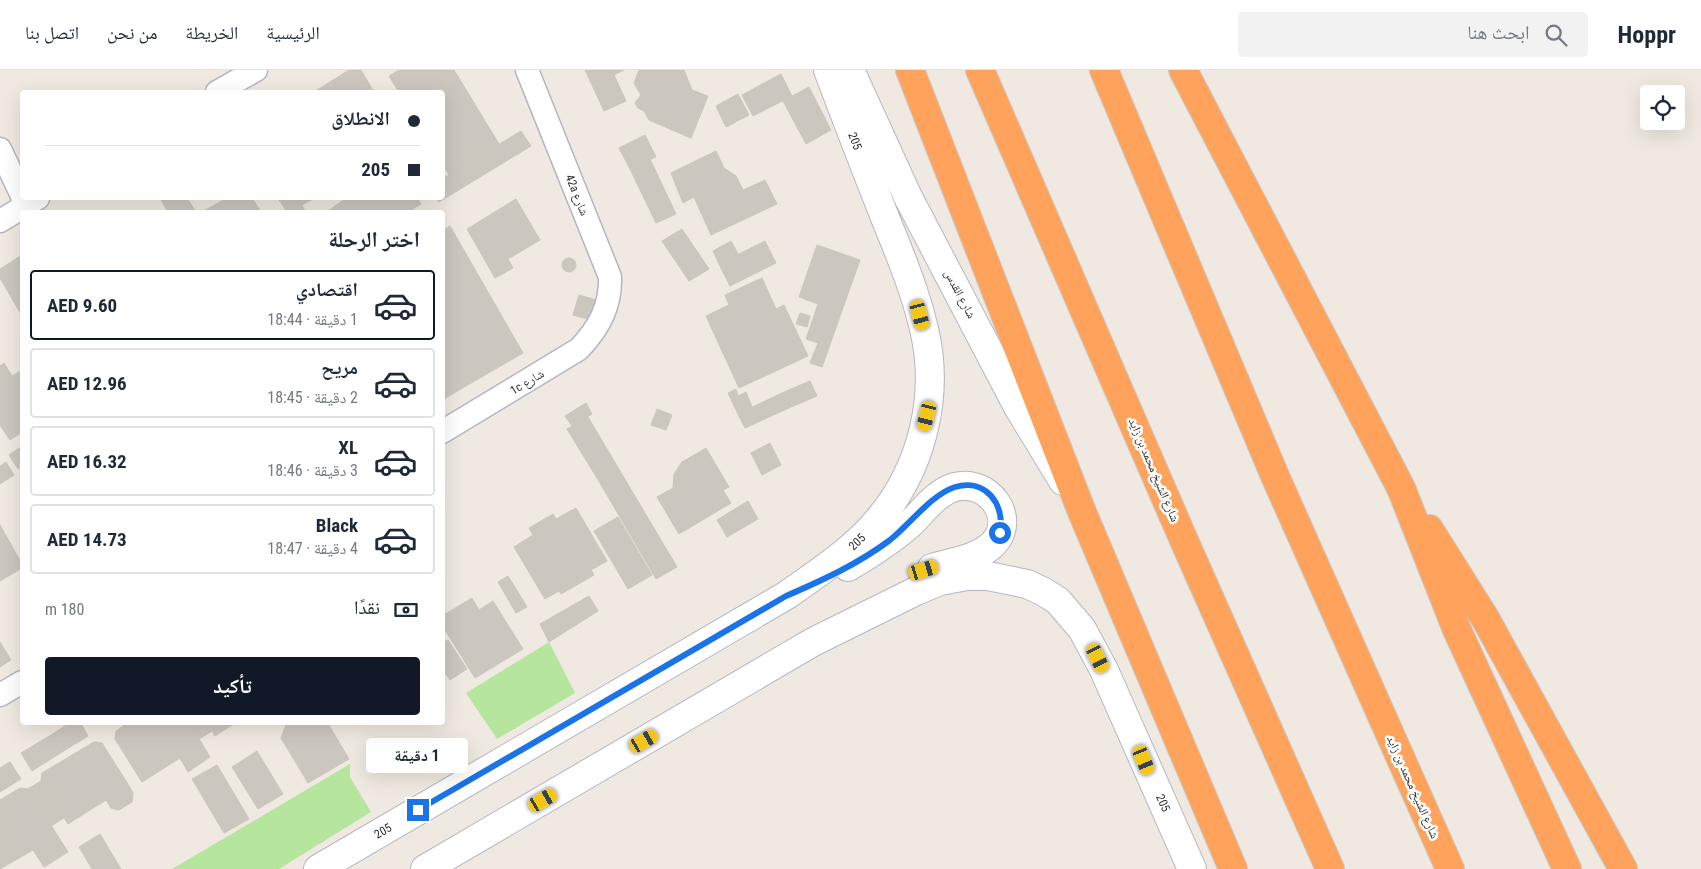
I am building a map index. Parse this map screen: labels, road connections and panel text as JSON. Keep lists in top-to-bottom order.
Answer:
{
  "streets": {
    "highway": ["شارع الشيخ محمد بن زايد"],
    "street": [
      "205",
      "42a شارع",
      "شارع القدس",
      "1c شارع"
    ]
  },
  "crossings": [
    ["42a شارع", "1c شارع"]
  ],
  "page": {
    "header": "Hoppr",
    "search": "ابحث هنا",
    "nav": [
      "الرئيسية",
      "الخريطة",
      "من نحن",
      "اتصل بنا"
    ],
    "banner": ["الانطلاق", "205"],
    "heading": "اختر الرحلة",
    "list": [
      {
        "name": "اقتصادي",
        "note": "1 دقيقة · 18:44",
        "value": "AED 9.60"
      },
      {
        "name": "مريح",
        "note": "2 دقيقة · 18:45",
        "value": "AED 12.96"
      },
      {
        "name": "XL",
        "note": "3 دقيقة · 18:46",
        "value": "AED 16.32"
      },
      {
        "name": "Black",
        "note": "4 دقيقة · 18:47",
        "value": "AED 14.73"
      }
    ],
    "pay": ["نقدًا", "180 m"],
    "buttons": "تأكيد",
    "bubble": "1 دقيقة"
  }
}
